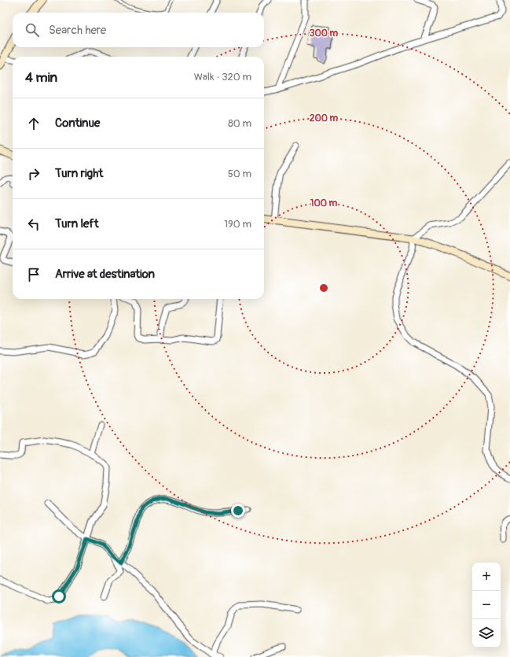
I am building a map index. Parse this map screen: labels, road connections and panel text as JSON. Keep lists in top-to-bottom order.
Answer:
{
  "page": {
    "search": "Search here",
    "heading": ["4 min", "Walk · 320 m"],
    "list": [
      ["Continue", "80 m"],
      ["Turn right", "50 m"],
      ["Turn left", "190 m"],
      "Arrive at destination"
    ],
    "map_buttons": ["+", "−"]
  },
  "rings": ["300 m", "200 m", "100 m"]
}
